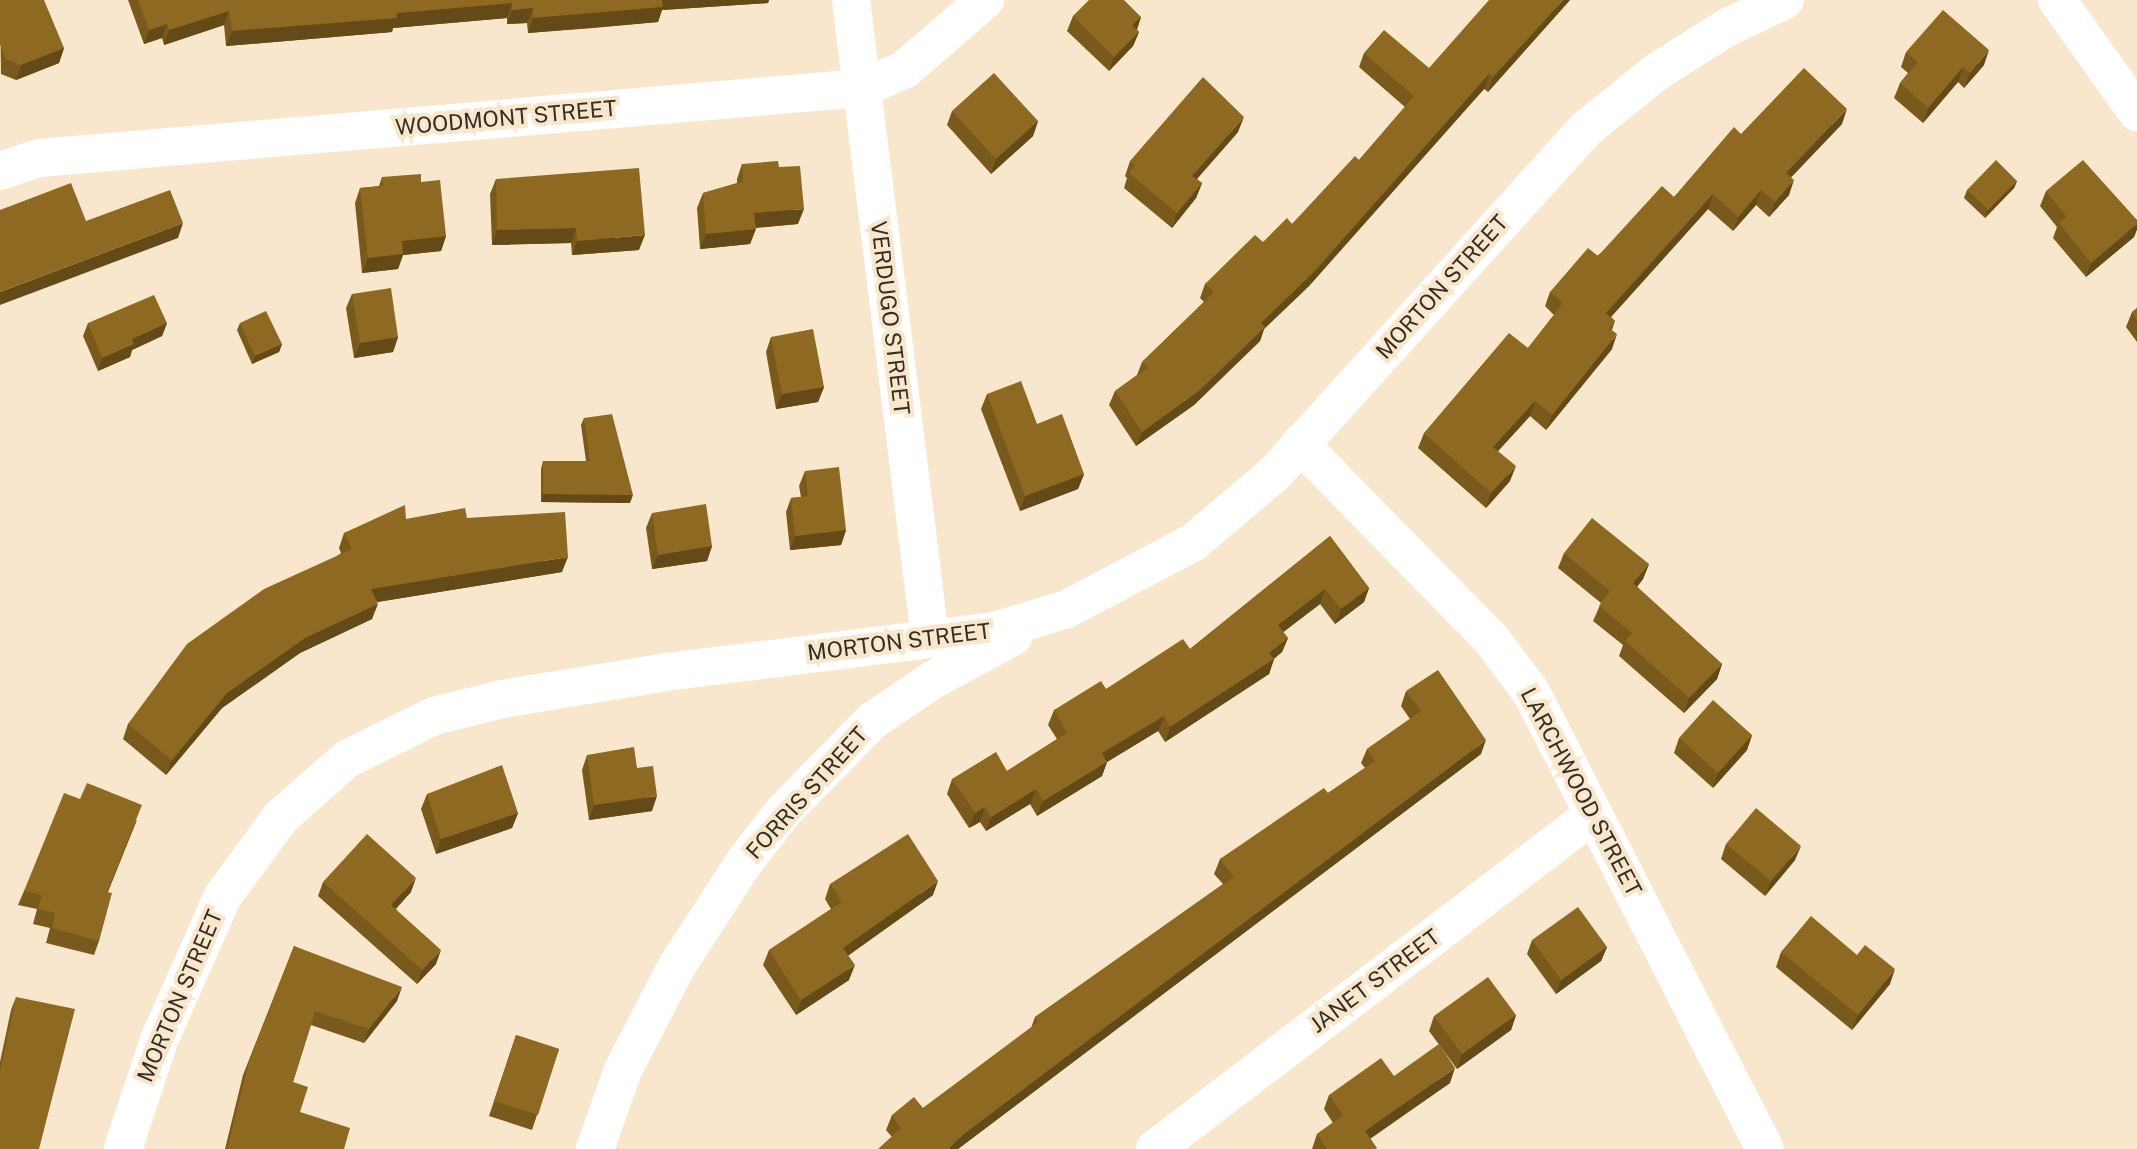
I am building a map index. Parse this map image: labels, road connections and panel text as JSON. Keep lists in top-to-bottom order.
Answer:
{
  "streets": {
    "street": [
      "WOODMONT STREET",
      "MORTON STREET",
      "VERDUGO STREET",
      "LARCHWOOD STREET",
      "FORRIS STREET",
      "JANET STREET"
    ]
  },
  "crossings": [
    ["WOODMONT STREET", "VERDUGO STREET"],
    ["MORTON STREET", "VERDUGO STREET"],
    ["MORTON STREET", "LARCHWOOD STREET"],
    ["MORTON STREET", "FORRIS STREET"],
    ["LARCHWOOD STREET", "JANET STREET"]
  ]
}
